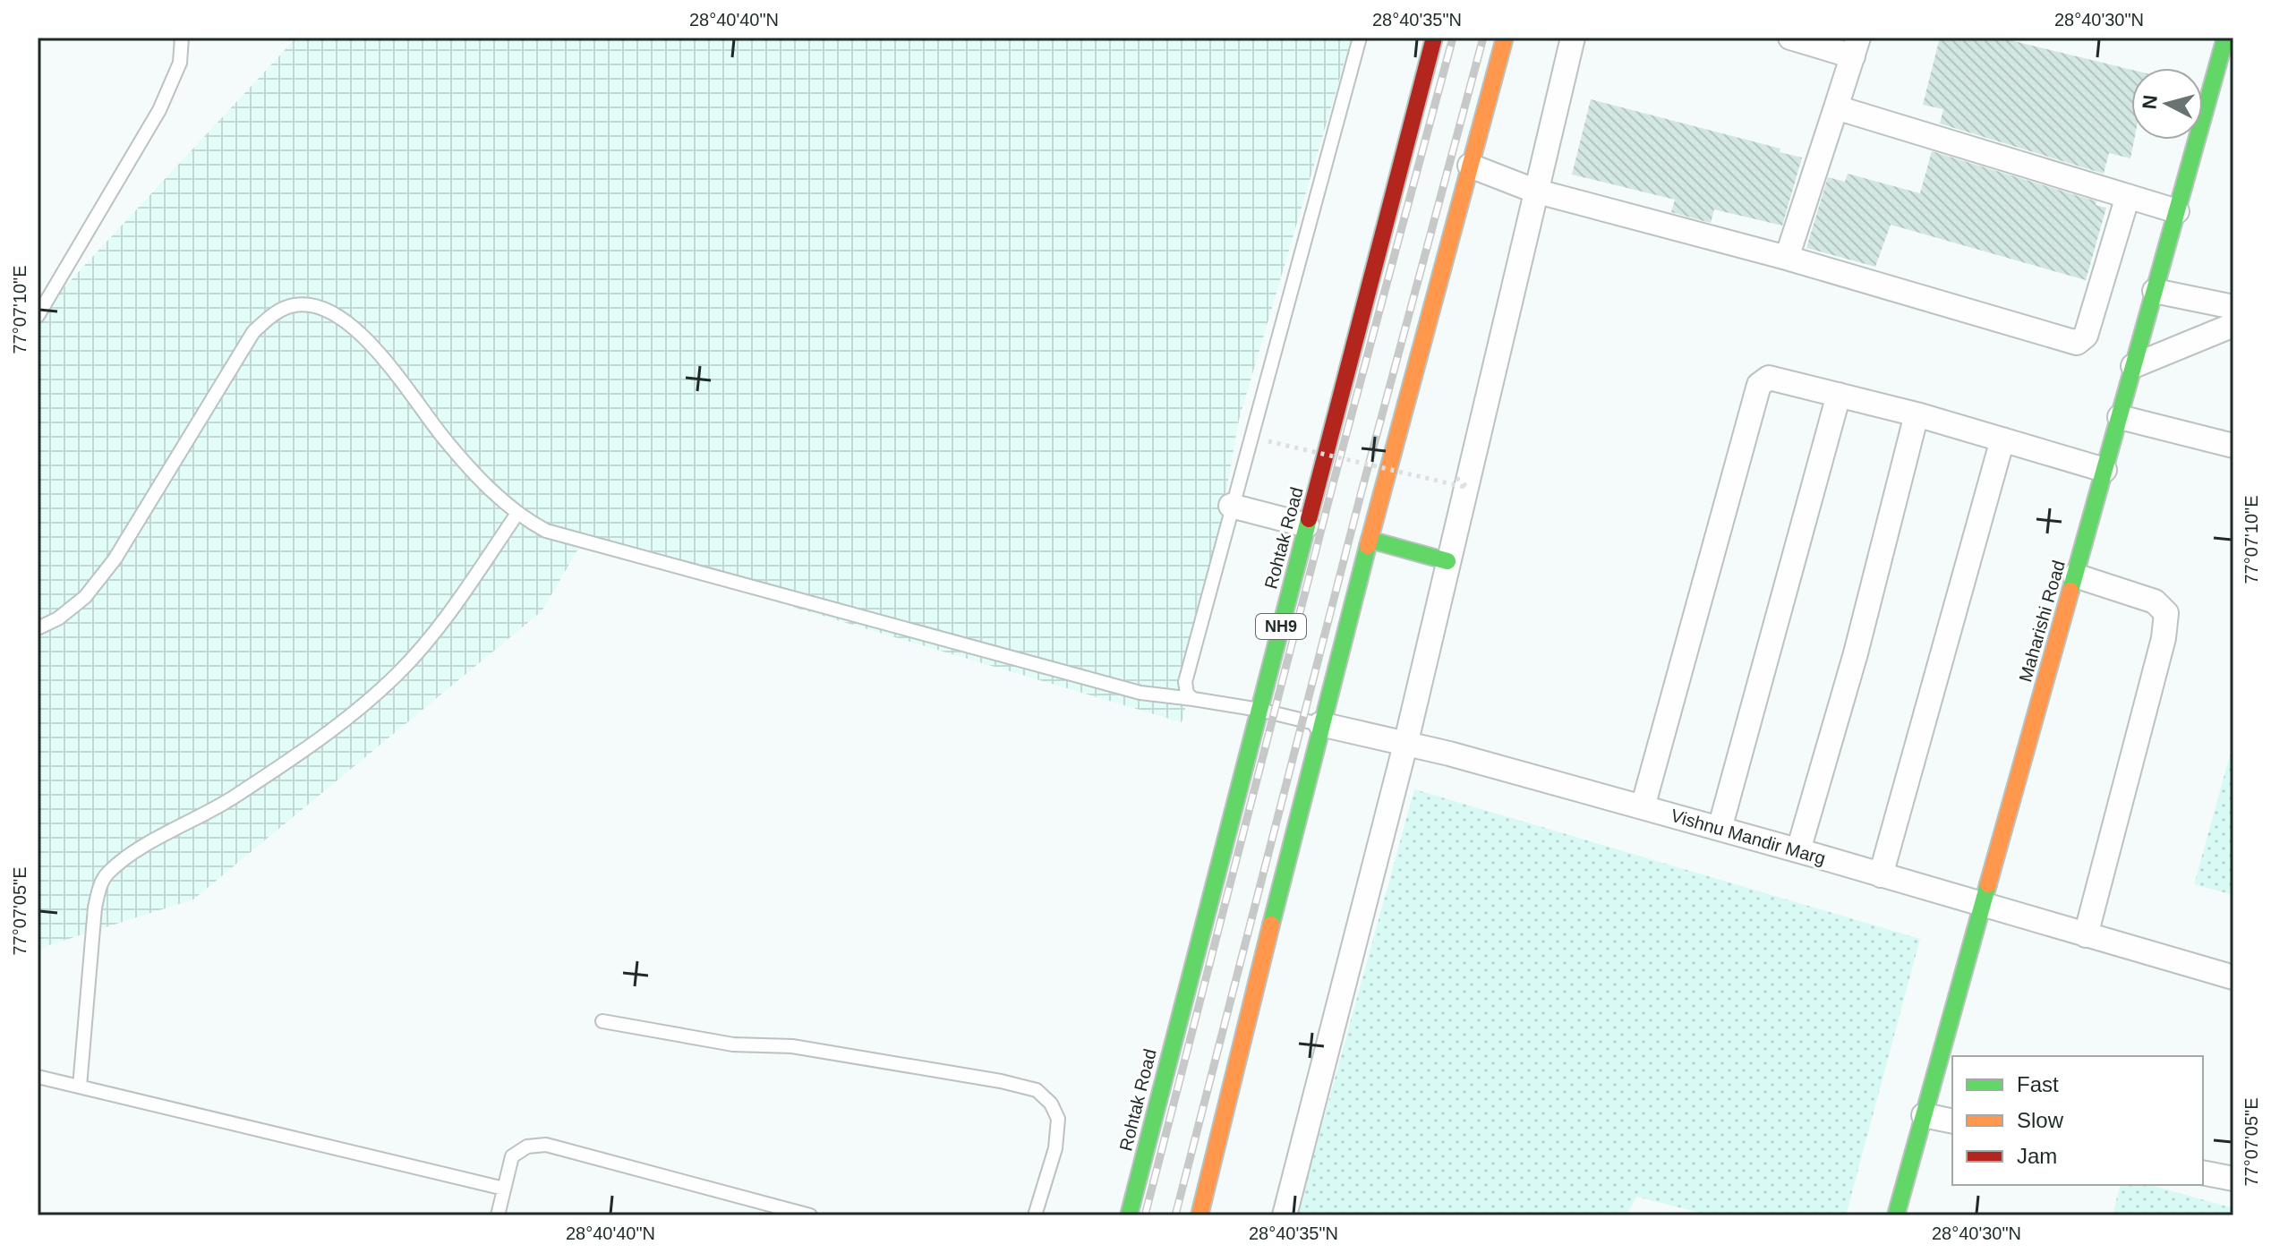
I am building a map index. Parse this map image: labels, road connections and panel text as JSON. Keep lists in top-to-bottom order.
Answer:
{
  "streets": {
    "main road": ["Rohtak Road", "Maharishi Road", "NH9"],
    "street": ["Vishnu Mandir Marg"]
  },
  "crossings": [
    ["Rohtak Road", "Vishnu Mandir Marg"],
    ["Maharishi Road", "Vishnu Mandir Marg"]
  ],
  "legend": ["Fast", "Slow", "Jam"],
  "north": "left",
  "coordinates": [
    "28°40'40\"N",
    "28°40'35\"N",
    "28°40'30\"N",
    "77°07'10\"E",
    "77°07'05\"E"
  ]
}
